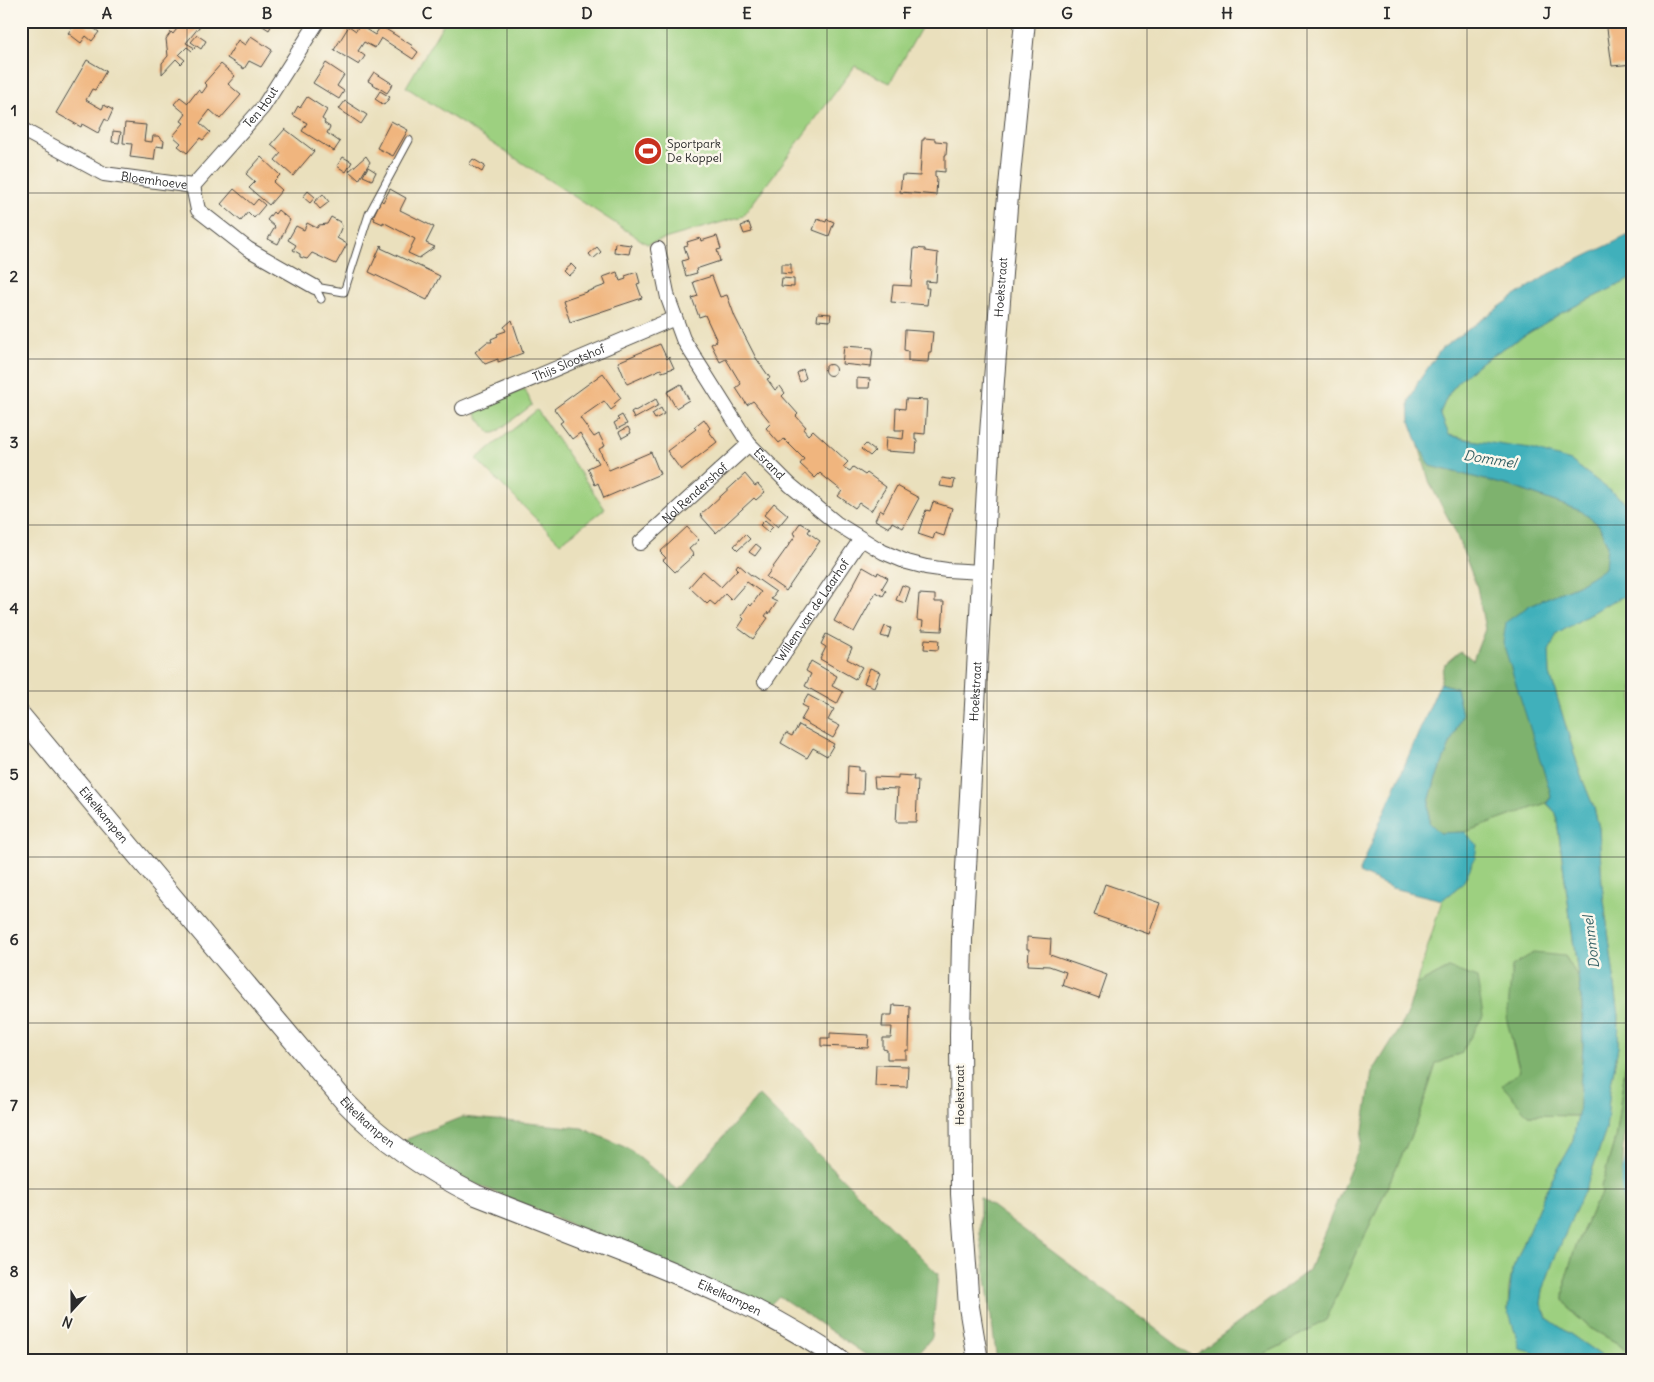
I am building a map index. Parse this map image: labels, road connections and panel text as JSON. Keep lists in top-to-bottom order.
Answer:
{
  "streets": {
    "street": [
      "Ten Hout",
      "Bloemhoeve",
      "Hoekstraat",
      "Thijs Slootshof",
      "Esrand",
      "Nol Rendershof",
      "Willem van de Laarhof",
      "Eikelkampen"
    ]
  },
  "crossings": [
    ["Ten Hout", "Bloemhoeve"],
    ["Hoekstraat", "Esrand"],
    ["Thijs Slootshof", "Esrand"],
    ["Esrand", "Nol Rendershof"],
    ["Esrand", "Willem van de Laarhof"]
  ],
  "water": ["Dommel"],
  "places": {
    "sports": ["Sportpark De Koppel"]
  },
  "north": "bottom",
  "grid": {
    "columns": [
      "A",
      "B",
      "C",
      "D",
      "E",
      "F",
      "G",
      "H",
      "I",
      "J"
    ],
    "rows": [
      "1",
      "2",
      "3",
      "4",
      "5",
      "6",
      "7",
      "8"
    ]
  }
}
